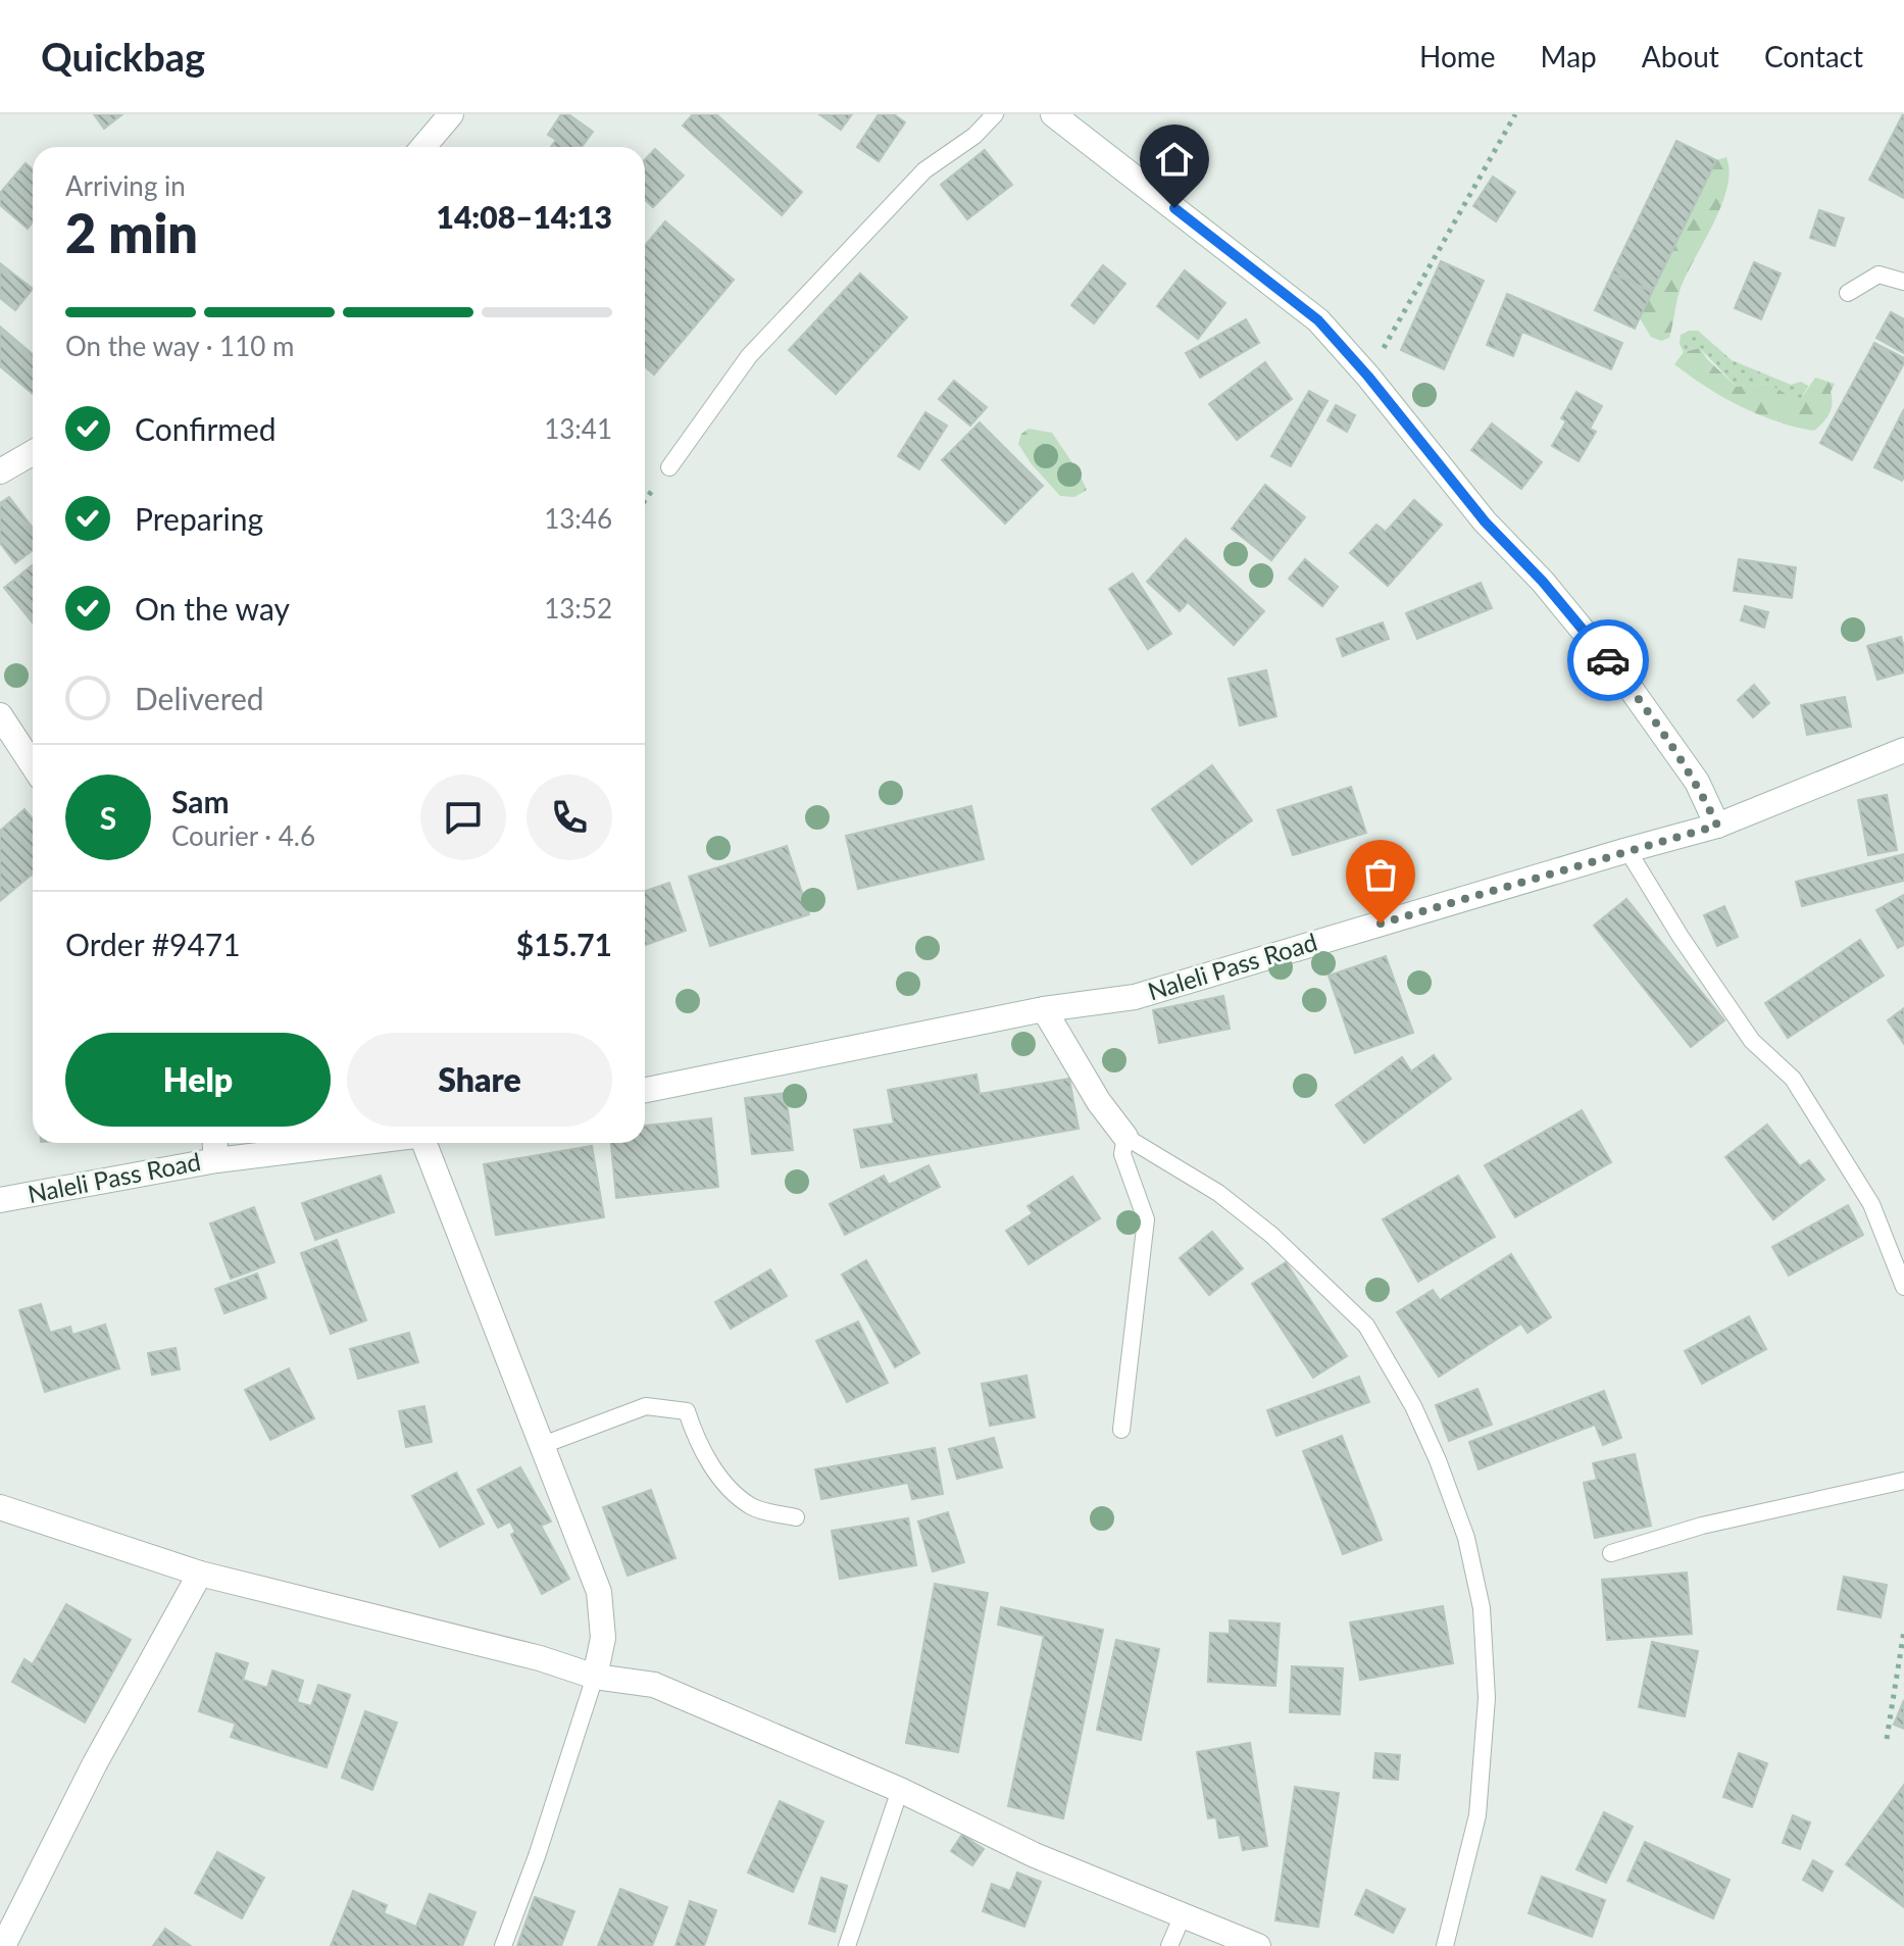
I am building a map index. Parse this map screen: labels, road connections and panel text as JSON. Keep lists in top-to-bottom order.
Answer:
{
  "streets": {
    "street": ["Naleli Pass Road"]
  },
  "page": {
    "header": "Quickbag",
    "nav": [
      "Home",
      "Map",
      "About",
      "Contact"
    ],
    "heading": ["2 min", "Arriving in", "14:08–14:13"],
    "panel": [
      "Sam",
      "Courier · 4.6",
      "Order #9471",
      "$15.71"
    ],
    "bar": "On the way · 110 m",
    "list": [
      ["Confirmed", "13:41"],
      ["Preparing", "13:46"],
      ["On the way", "13:52"],
      "Delivered"
    ],
    "round": "S",
    "buttons": ["Help", "Share"]
  }
}
